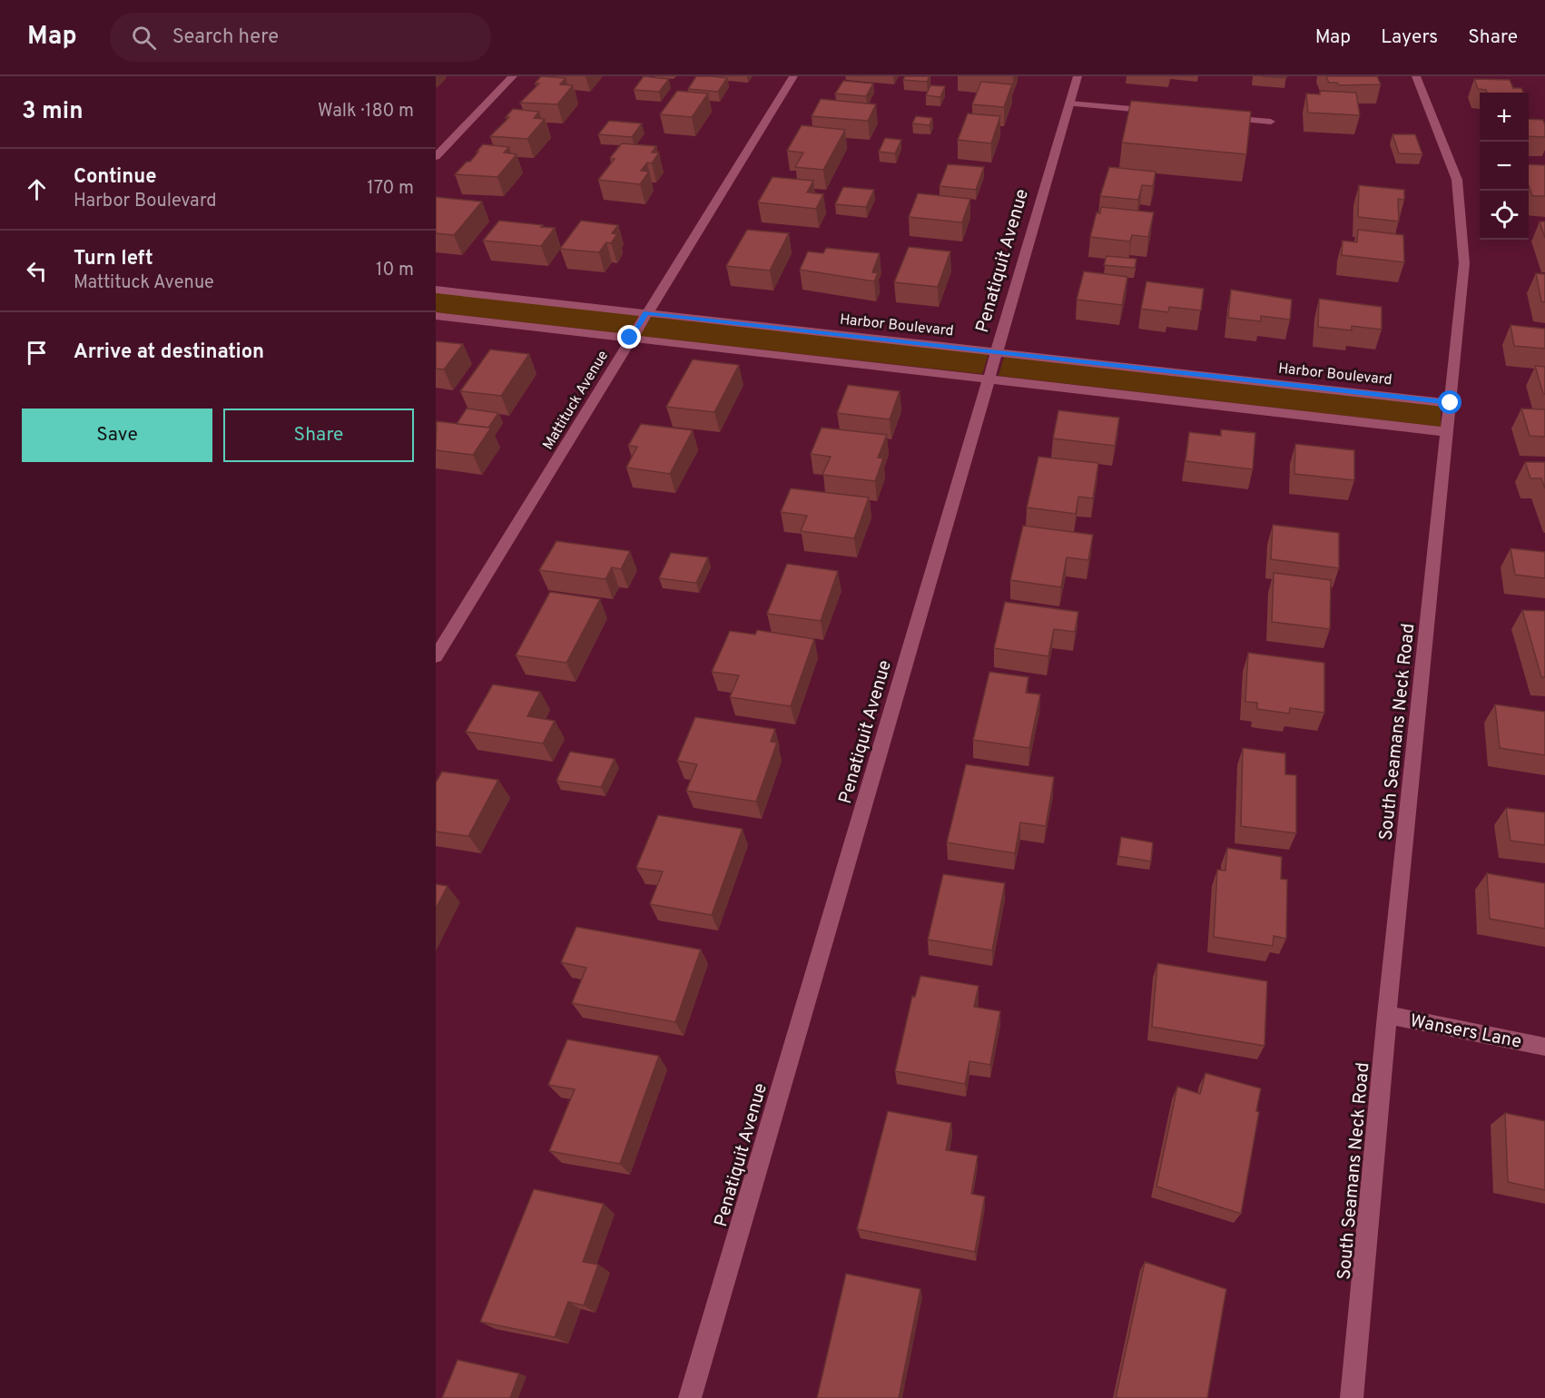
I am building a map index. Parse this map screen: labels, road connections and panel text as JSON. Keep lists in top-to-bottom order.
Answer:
{
  "streets": {
    "street": [
      "Penatiquit Avenue",
      "Harbor Boulevard",
      "Mattituck Avenue",
      "South Seamans Neck Road",
      "Wansers Lane"
    ]
  },
  "crossings": [
    ["Penatiquit Avenue", "Harbor Boulevard"],
    ["Harbor Boulevard", "Mattituck Avenue"],
    ["Harbor Boulevard", "South Seamans Neck Road"],
    ["South Seamans Neck Road", "Wansers Lane"]
  ],
  "page": {
    "header": "Map",
    "search": "Search here",
    "nav": ["Map", "Layers", "Share"],
    "heading": ["3 min", "Walk · 180 m"],
    "map_buttons": ["+", "−"],
    "list": [
      ["Continue", "Harbor Boulevard", "170 m"],
      ["Turn left", "Mattituck Avenue", "10 m"],
      "Arrive at destination"
    ],
    "buttons": ["Save", "Share"]
  }
}
